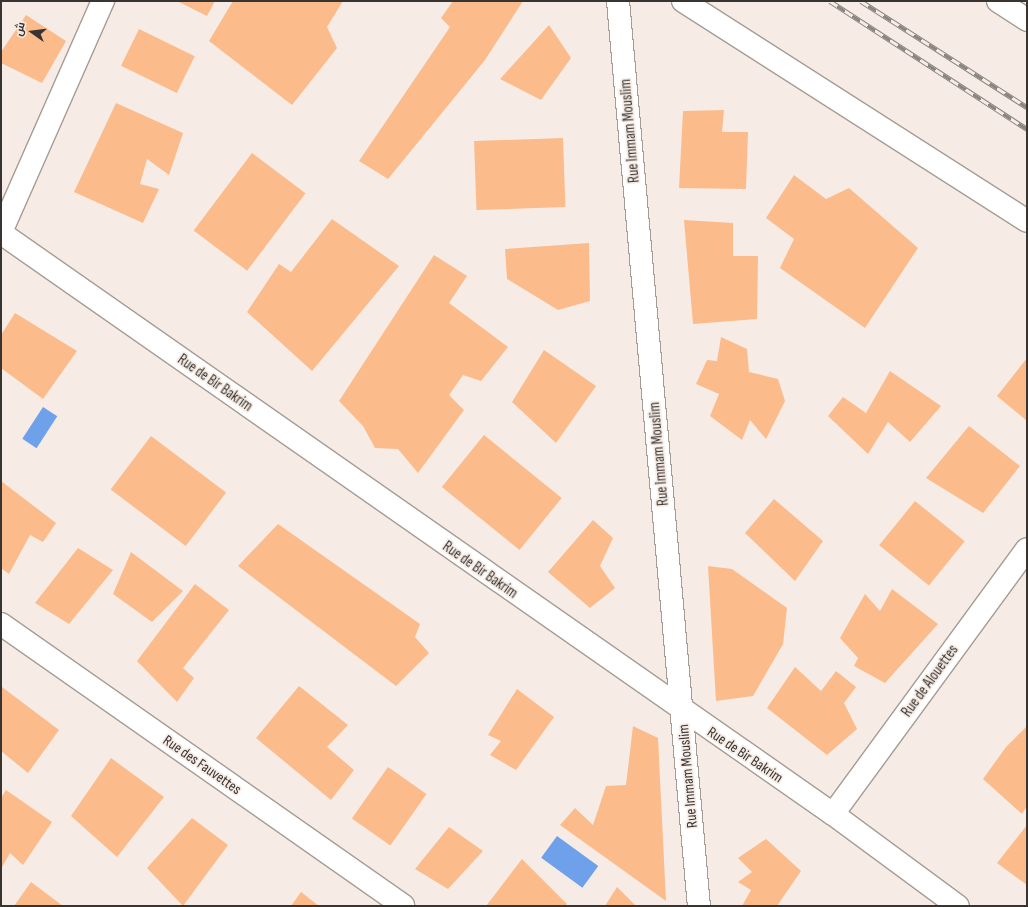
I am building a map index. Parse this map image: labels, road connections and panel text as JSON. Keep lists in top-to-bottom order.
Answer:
{
  "streets": {
    "street": [
      "Rue Immam Mouslim",
      "Rue de Bir Bakrim",
      "Rue de Alouettes",
      "Rue des Fauvettes"
    ]
  },
  "crossings": [
    ["Rue Immam Mouslim", "Rue de Bir Bakrim"],
    ["Rue de Bir Bakrim", "Rue de Alouettes"]
  ],
  "north": "left"
}
